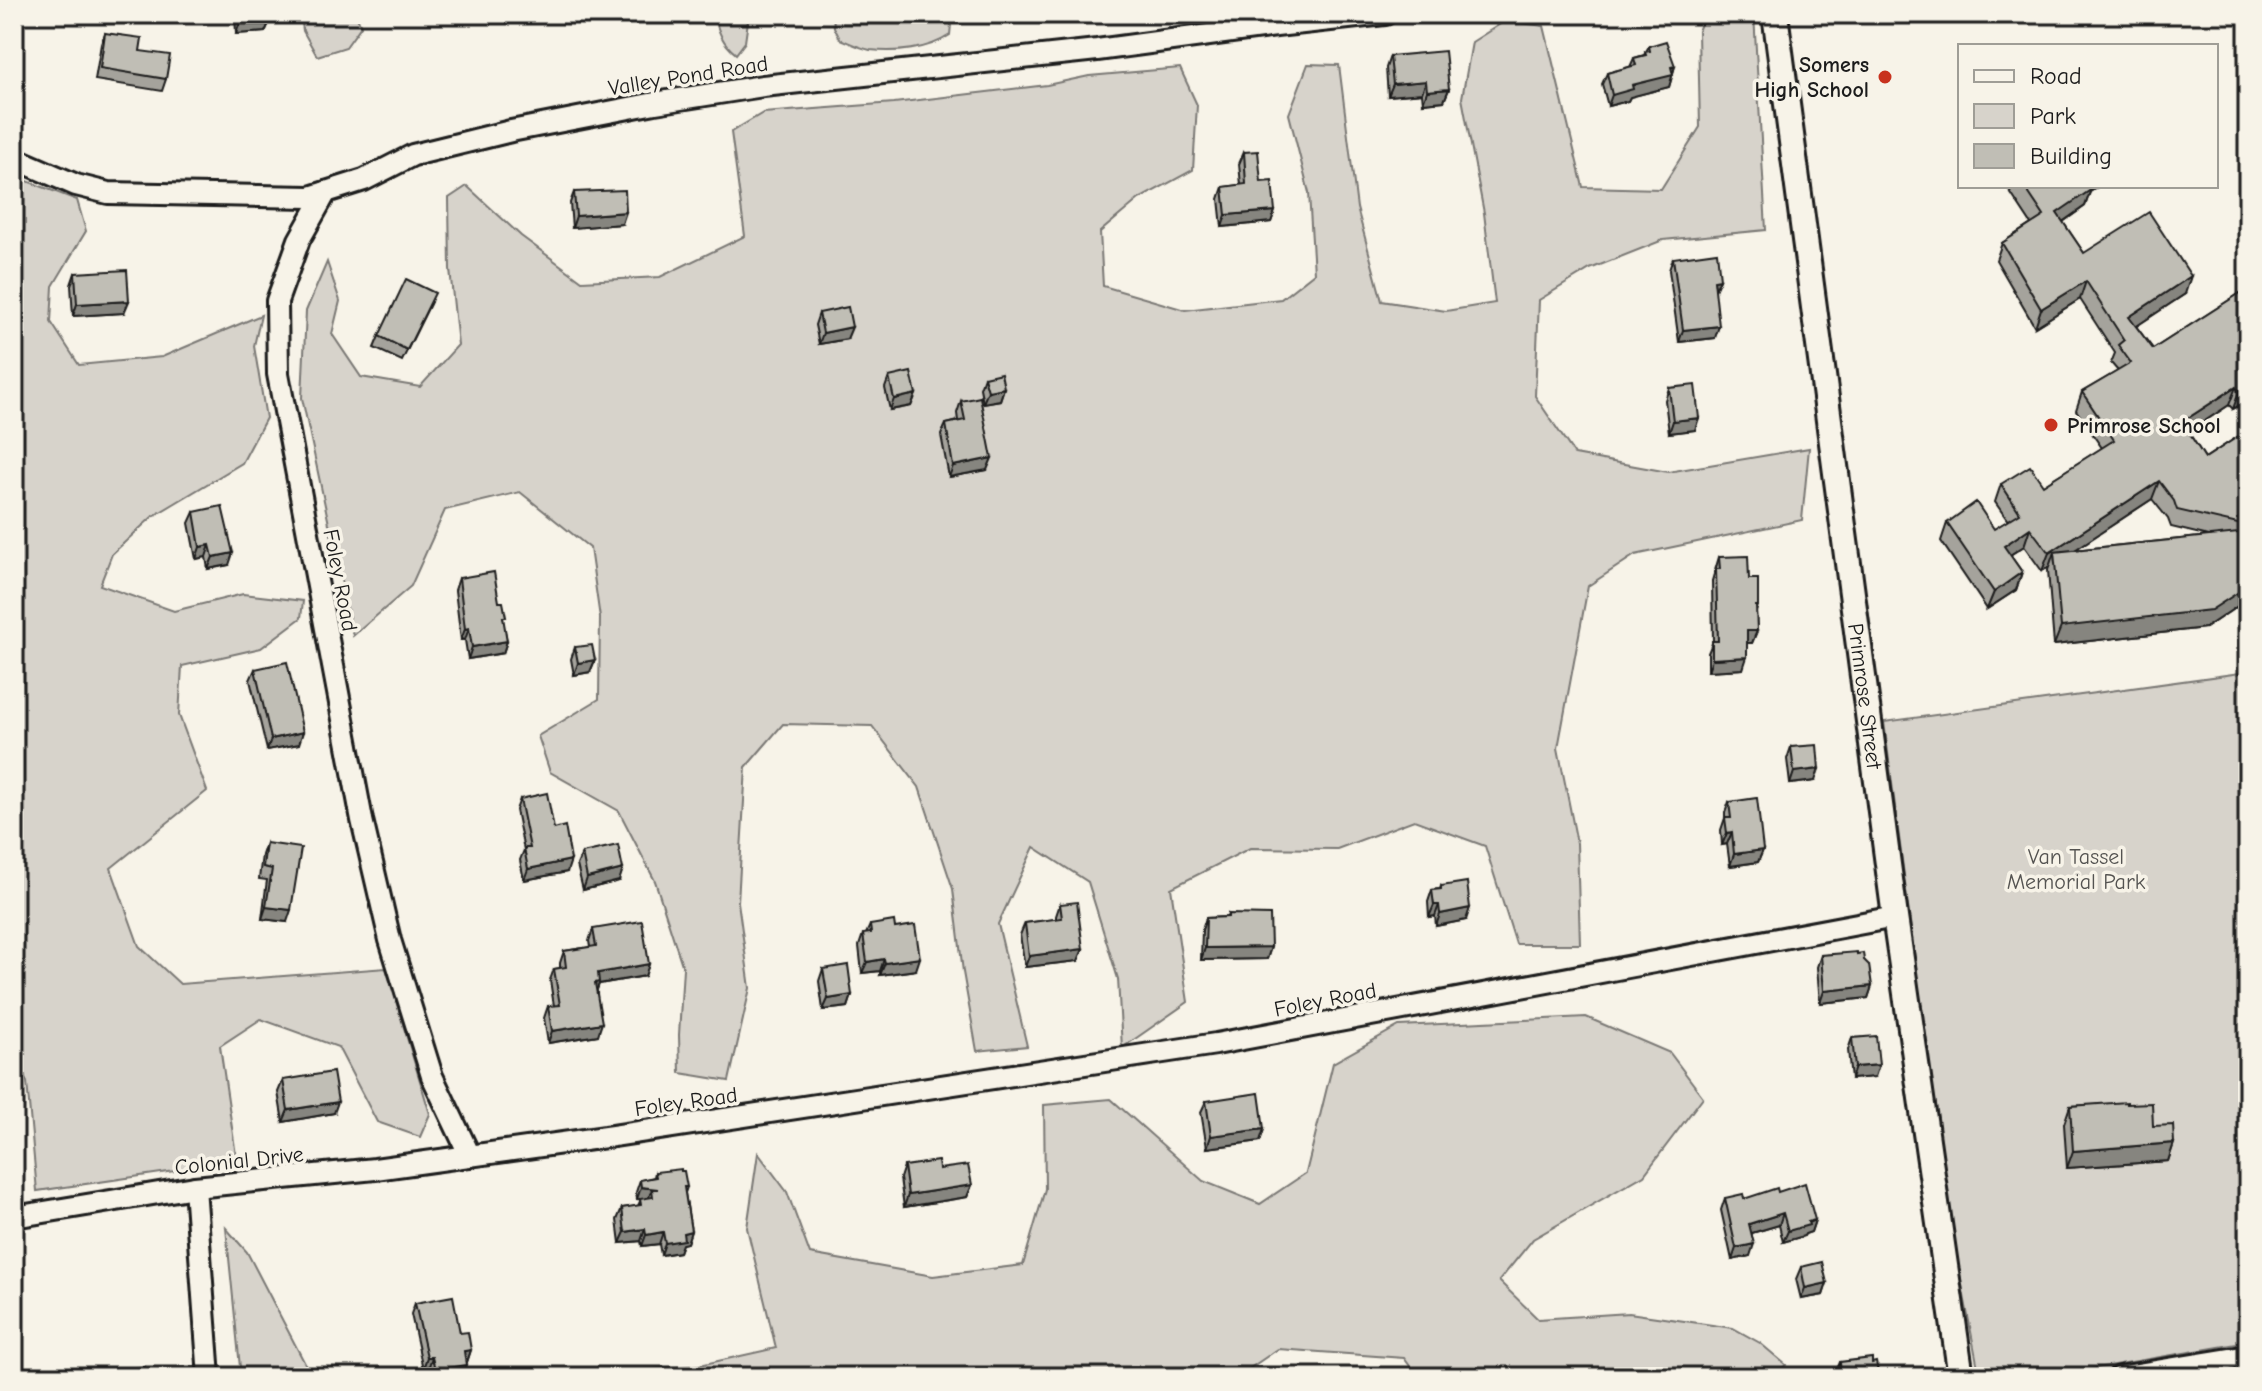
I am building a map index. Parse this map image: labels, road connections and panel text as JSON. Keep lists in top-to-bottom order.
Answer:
{
  "streets": {
    "main road": ["Primrose Street"],
    "street": ["Valley Pond Road", "Foley Road", "Colonial Drive"]
  },
  "crossings": [
    ["Valley Pond Road", "Foley Road"],
    ["Foley Road", "Primrose Street"],
    ["Foley Road", "Colonial Drive"]
  ],
  "parks": ["Van Tassel Memorial Park"],
  "places": ["Somers High School", "Primrose School"],
  "legend": ["Road", "Park", "Building"]
}
